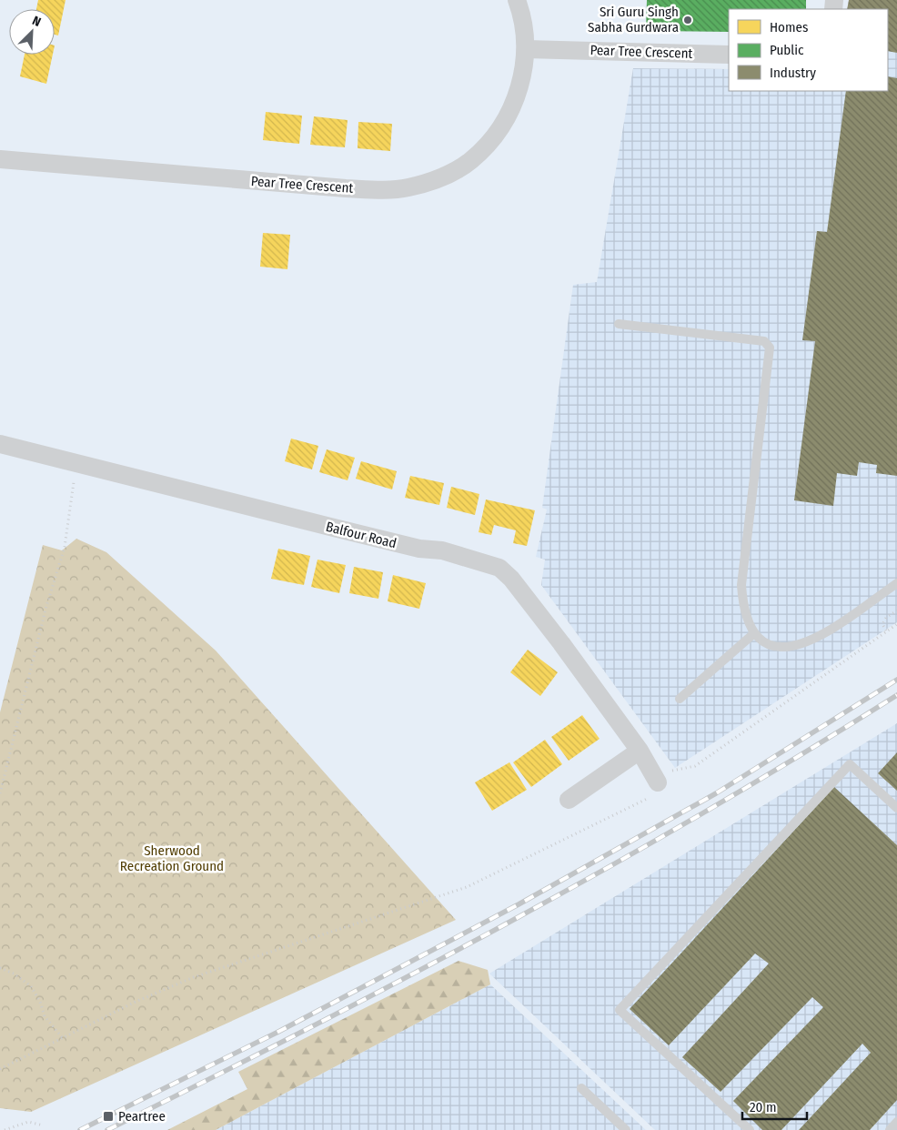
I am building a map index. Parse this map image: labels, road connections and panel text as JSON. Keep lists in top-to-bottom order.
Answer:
{
  "streets": {
    "street": ["Pear Tree Crescent", "Balfour Road"]
  },
  "parks": ["Sherwood Recreation Ground"],
  "places": {
    "other": ["Sri Guru Singh Sabha Gurdwara"],
    "transit": ["Peartree"]
  },
  "legend": ["Homes", "Public", "Industry"],
  "scale_bar": "20 m",
  "north": "top right"
}
